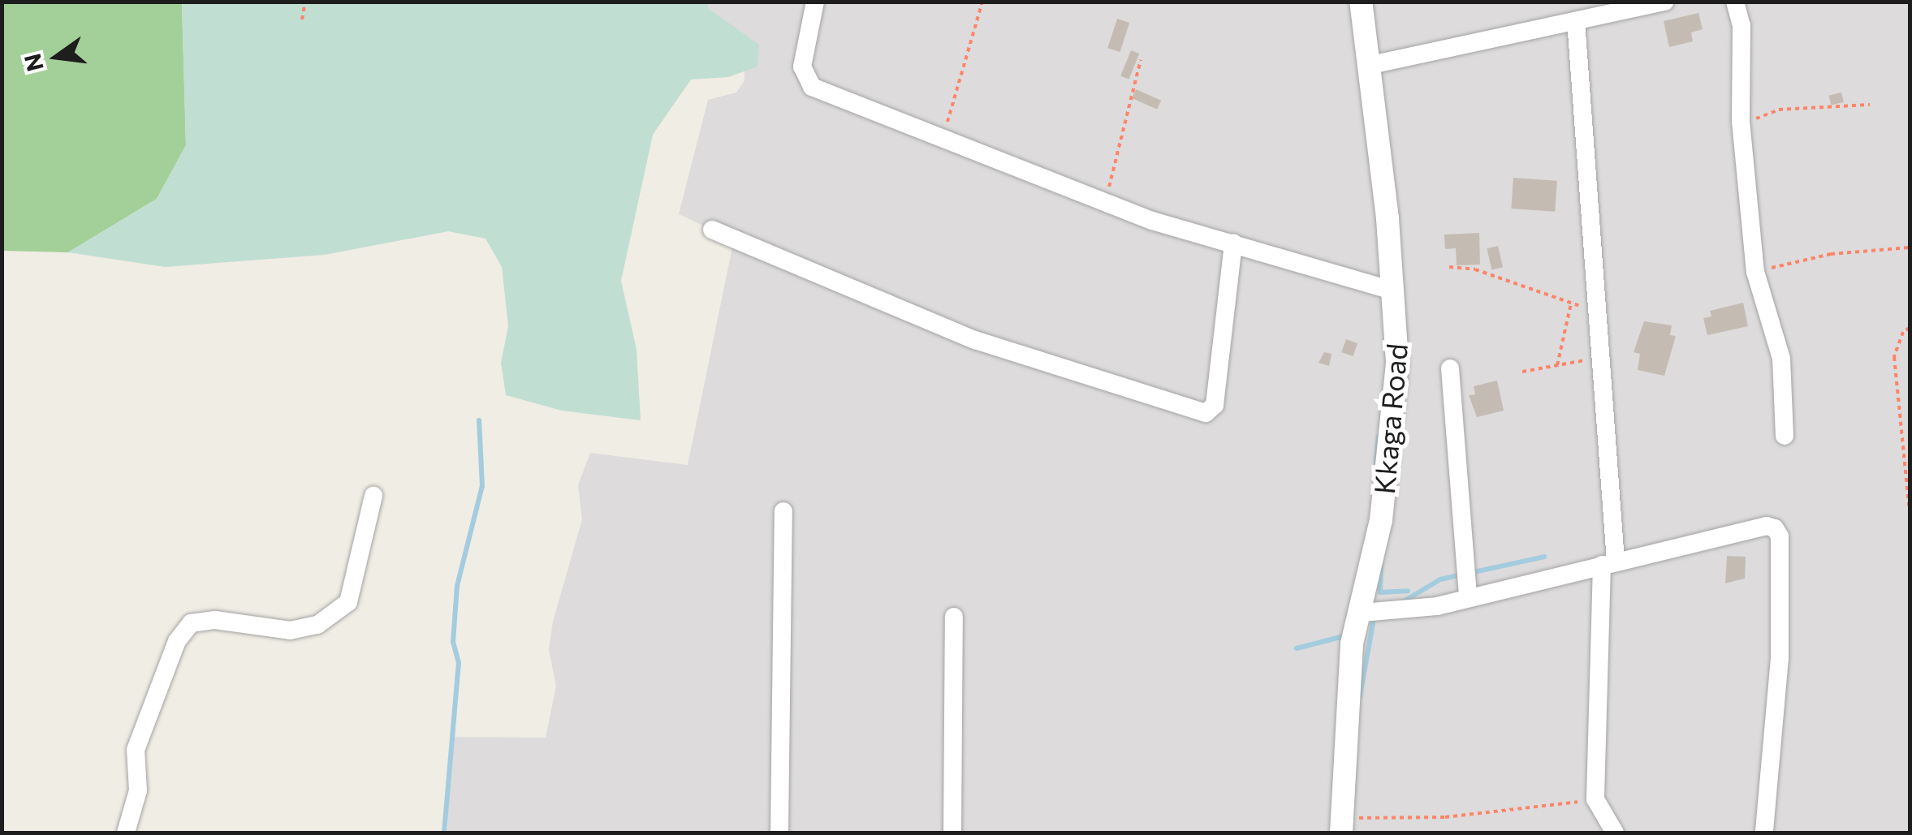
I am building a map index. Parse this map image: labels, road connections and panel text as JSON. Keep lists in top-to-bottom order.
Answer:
{
  "streets": {
    "street": ["Kkaga Road"]
  },
  "north": "left"
}
